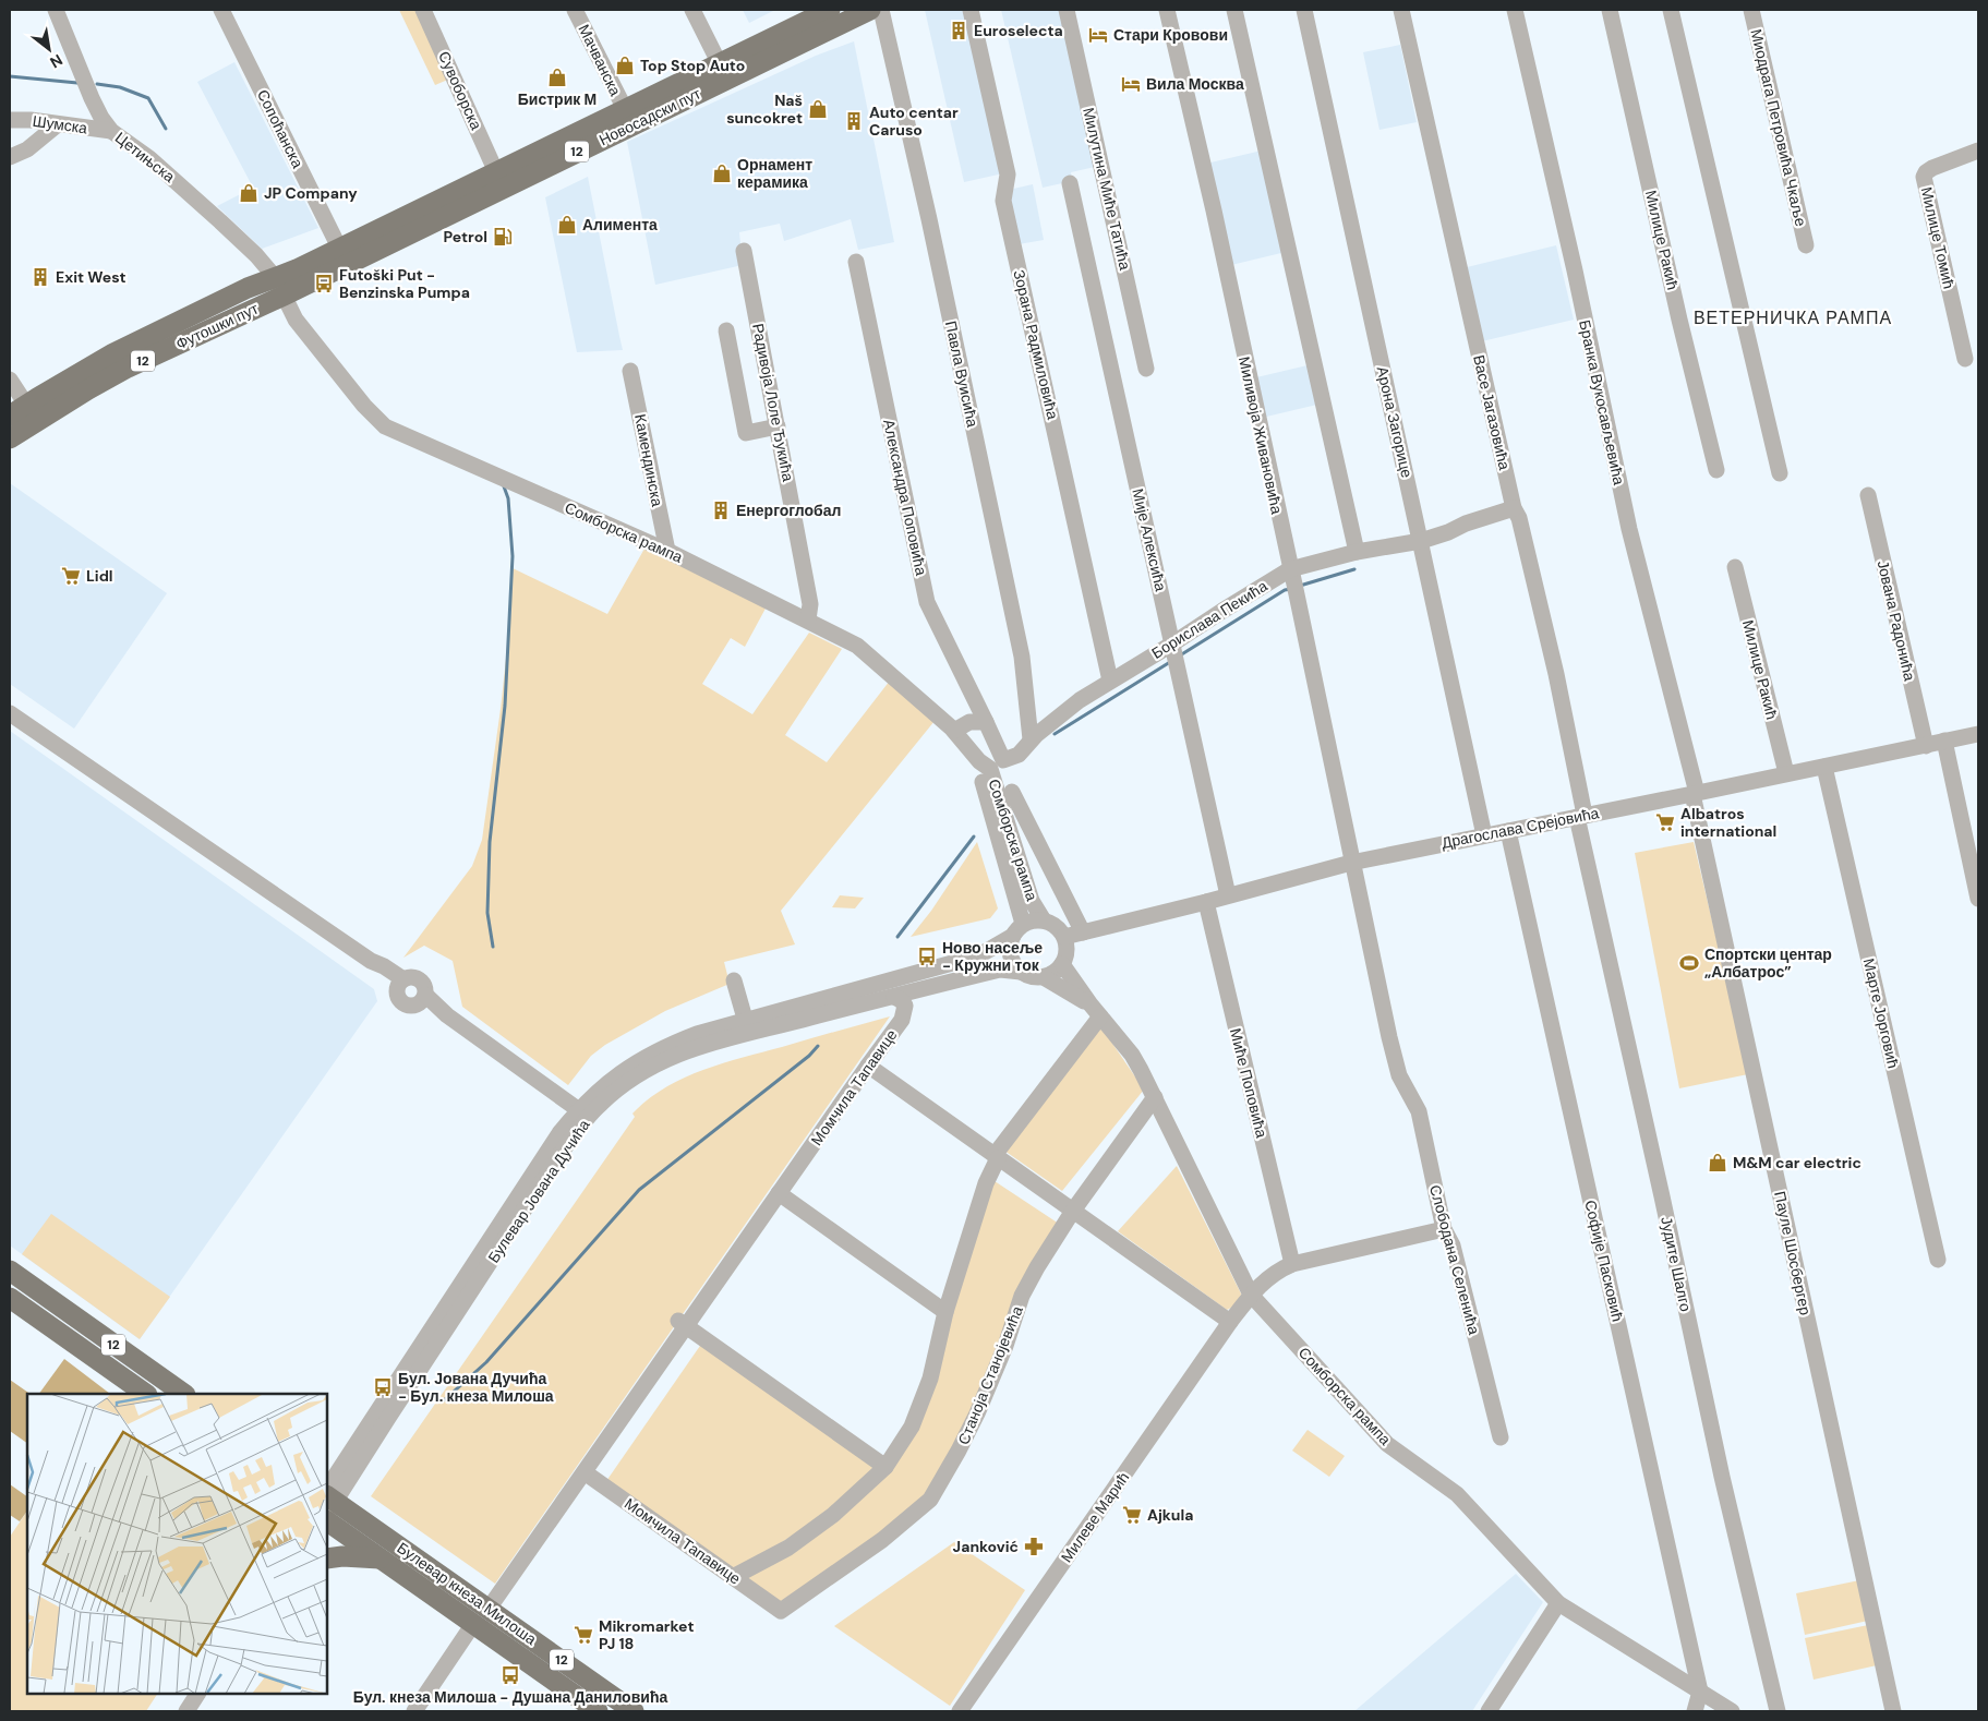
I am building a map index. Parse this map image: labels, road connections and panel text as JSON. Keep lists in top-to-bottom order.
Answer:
{
  "streets": {
    "main road": [
      "Новосадски пут",
      "12",
      "Футошки пут",
      "Булевар кнеза Милоша"
    ],
    "street": [
      "Мачванска",
      "Сувоборска",
      "Шумска",
      "Миодрага Петровића Чкаље",
      "Сопоћанска",
      "Цетињска",
      "Милутина Миће Татића",
      "Милице Томић",
      "Милице Ракић",
      "Зорана Радмиловића",
      "Павла Вуисића",
      "Радивоја Лоле Ђукића",
      "Бранка Вукосављевића",
      "Васе Јагазовића",
      "Арона Загорице",
      "Миливоја Живановића",
      "Камендинска",
      "Александра Поповића",
      "Сомборска рампа",
      "Мије Алексића",
      "Борислава Пекића",
      "Јована Радонића",
      "Драгослава Срејовића",
      "Марте Јорговић",
      "Миће Поповића",
      "Момчила Тапавице",
      "Булевар Јована Дучића",
      "Пауле Шосбергер",
      "Слободана Селенића",
      "Софије Пасковић",
      "Јудите Шалго",
      "Станоја Станојевића",
      "Милеве Марић"
    ]
  },
  "crossings": [
    ["Мачванска", "Новосадски пут"],
    ["Сувоборска", "Новосадски пут"],
    ["Новосадски пут", "Сопоћанска"],
    ["Новосадски пут", "Цетињска"],
    ["Новосадски пут", "Футошки пут"],
    ["Новосадски пут", "Сомборска рампа"],
    ["Шумска", "Цетињска"],
    ["Цетињска", "Футошки пут"],
    ["Цетињска", "Сомборска рампа"],
    ["Милице Ракић", "Драгослава Срејовића"],
    ["Футошки пут", "Сомборска рампа"],
    ["Зорана Радмиловића", "Борислава Пекића"],
    ["Павла Вуисића", "Борислава Пекића"],
    ["Радивоја Лоле Ђукића", "Сомборска рампа"],
    ["Бранка Вукосављевића", "Драгослава Срејовића"],
    ["Бранка Вукосављевића", "Пауле Шосбергер"],
    ["Васе Јагазовића", "Борислава Пекића"],
    ["Васе Јагазовића", "Драгослава Срејовића"],
    ["Васе Јагазовића", "Јудите Шалго"],
    ["Арона Загорице", "Борислава Пекића"],
    ["Арона Загорице", "Драгослава Срејовића"],
    ["Миливоја Живановића", "Борислава Пекића"],
    ["Миливоја Живановића", "Драгослава Срејовића"],
    ["Миливоја Живановића", "Слободана Селенића"],
    ["Камендинска", "Сомборска рампа"],
    ["Александра Поповића", "Борислава Пекића"],
    ["Сомборска рампа", "Драгослава Срејовића"],
    ["Сомборска рампа", "Булевар Јована Дучића"],
    ["Сомборска рампа", "Софије Пасковић"],
    ["Сомборска рампа", "Станоја Станојевића"],
    ["Сомборска рампа", "Милеве Марић"],
    ["Мије Алексића", "Борислава Пекића"],
    ["Мије Алексића", "Драгослава Срејовића"],
    ["Јована Радонића", "Драгослава Срејовића"],
    ["Драгослава Срејовића", "Марте Јорговић"],
    ["Драгослава Срејовића", "Миће Поповића"],
    ["Драгослава Срејовића", "Булевар Јована Дучића"],
    ["Драгослава Срејовића", "Пауле Шосбергер"],
    ["Драгослава Срејовића", "Слободана Селенића"],
    ["Драгослава Срејовића", "Софије Пасковић"],
    ["Драгослава Срејовића", "Јудите Шалго"],
    ["Миће Поповића", "Милеве Марић"],
    ["Момчила Тапавице", "Булевар Јована Дучића"],
    ["Момчила Тапавице", "Станоја Станојевића"],
    ["Момчила Тапавице", "Булевар кнеза Милоша"],
    ["Булевар Јована Дучића", "Булевар кнеза Милоша"],
    ["Слободана Селенића", "Милеве Марић"]
  ],
  "districts": ["ВЕТЕРНИЧКА РАМПА"],
  "places": {
    "building": [
      "Euroselecta",
      "Auto centar Caruso",
      "Exit West",
      "Енергоглобал"
    ],
    "hotel": ["Стари Кровови", "Вила Москва"],
    "shop": [
      "Top Stop Auto",
      "Бистрик М",
      "Naš suncokret",
      "Орнамент керамика",
      "JP Company",
      "Алимента",
      "M&M car electric"
    ],
    "fuel station": ["Petrol"],
    "bus stop": [
      "Futoški Put - Benzinska Pumpa",
      "Ново насеље - Кружни ток",
      "Бул. Јована Дучића - Бул. кнеза Милоша",
      "Бул. кнеза Милоша - Душана Даниловића"
    ],
    "supermarket": [
      "Lidl",
      "Albatros international",
      "Ajkula",
      "Mikromarket PJ 18"
    ],
    "sports": ["Спортски центар „Албатрос”"],
    "pharmacy": ["Janković"]
  },
  "north": "bottom right"
}
